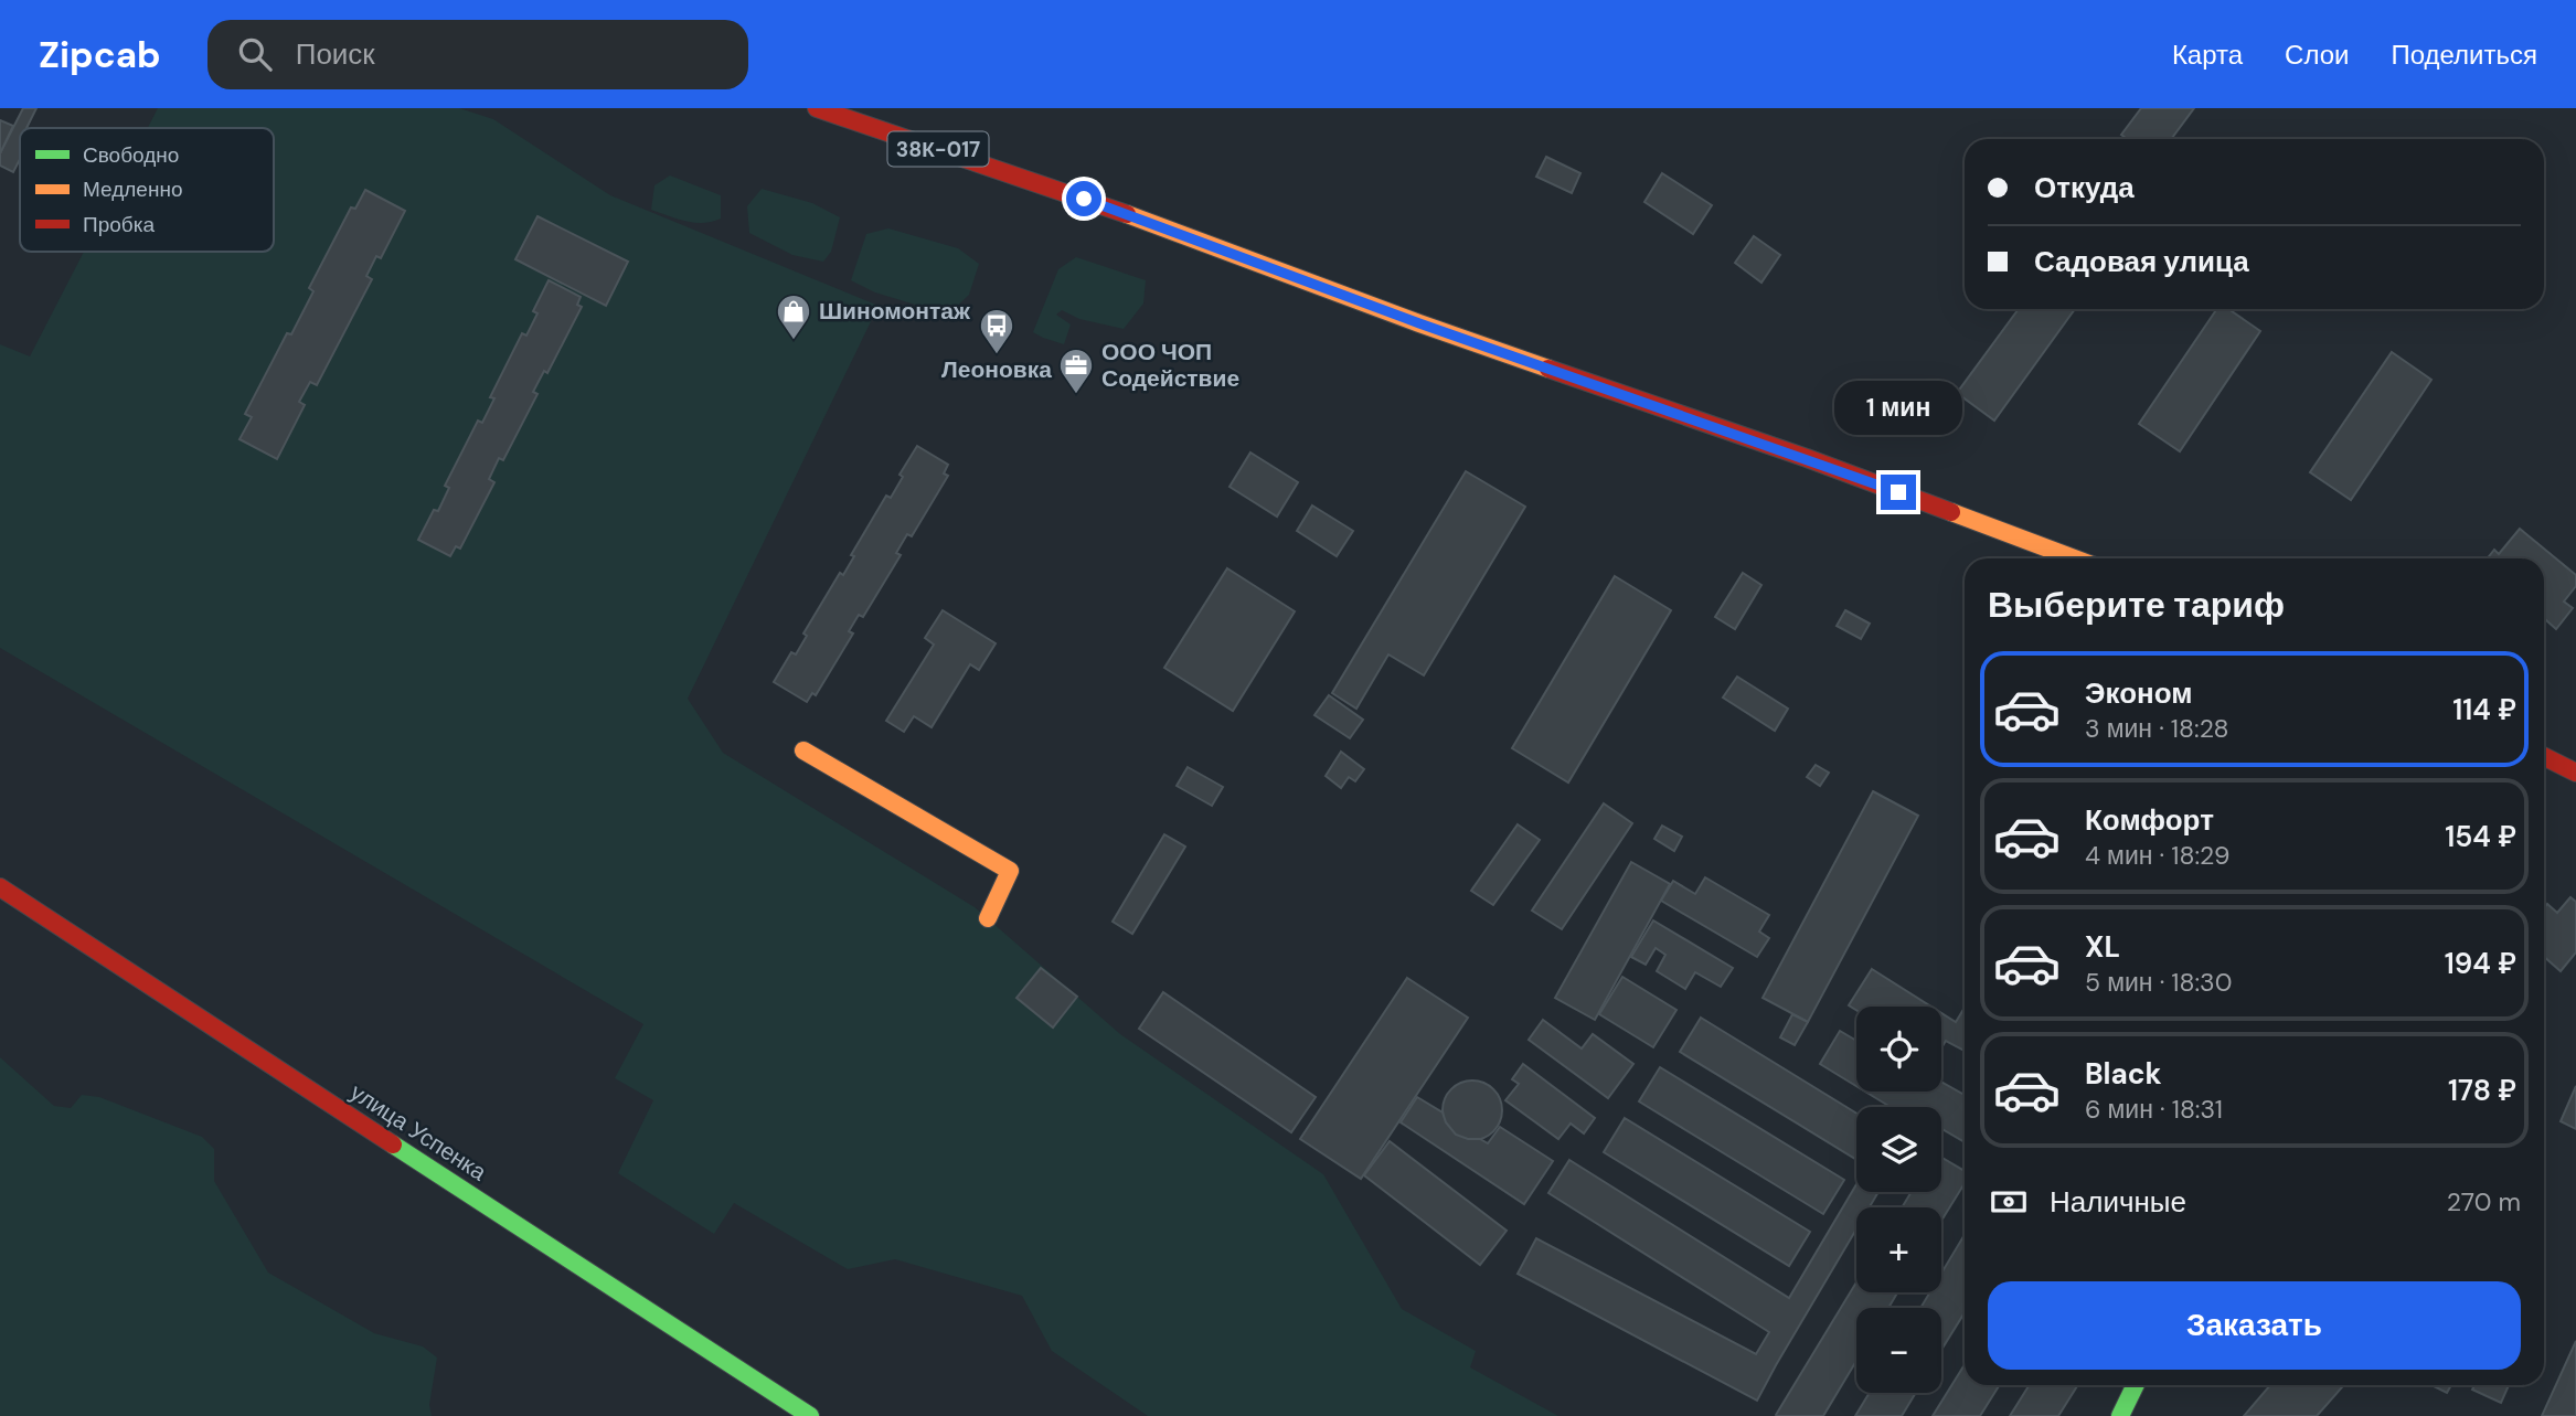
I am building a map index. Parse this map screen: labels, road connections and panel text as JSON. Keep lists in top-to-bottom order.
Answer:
{
  "streets": {
    "main road": ["38К-017", "улица Успенка"]
  },
  "places": {
    "shop": ["Шиномонтаж"],
    "bus stop": ["Леоновка"],
    "office": ["ООО ЧОП Содействие"]
  },
  "legend": ["Свободно", "Медленно", "Пробка"],
  "page": {
    "header": "Zipcab",
    "search": "Поиск",
    "nav": ["Карта", "Слои", "Поделиться"],
    "banner": ["Откуда", "Садовая улица"],
    "bubble": "1 мин",
    "heading": "Выберите тариф",
    "list": [
      {
        "name": "Эконом",
        "note": "3 мин · 18:28",
        "value": "114 ₽"
      },
      {
        "name": "Комфорт",
        "note": "4 мин · 18:29",
        "value": "154 ₽"
      },
      {
        "name": "XL",
        "note": "5 мин · 18:30",
        "value": "194 ₽"
      },
      {
        "name": "Black",
        "note": "6 мин · 18:31",
        "value": "178 ₽"
      }
    ],
    "map_buttons": ["+", "−"],
    "pay": ["Наличные", "270 m"],
    "buttons": "Заказать"
  }
}
